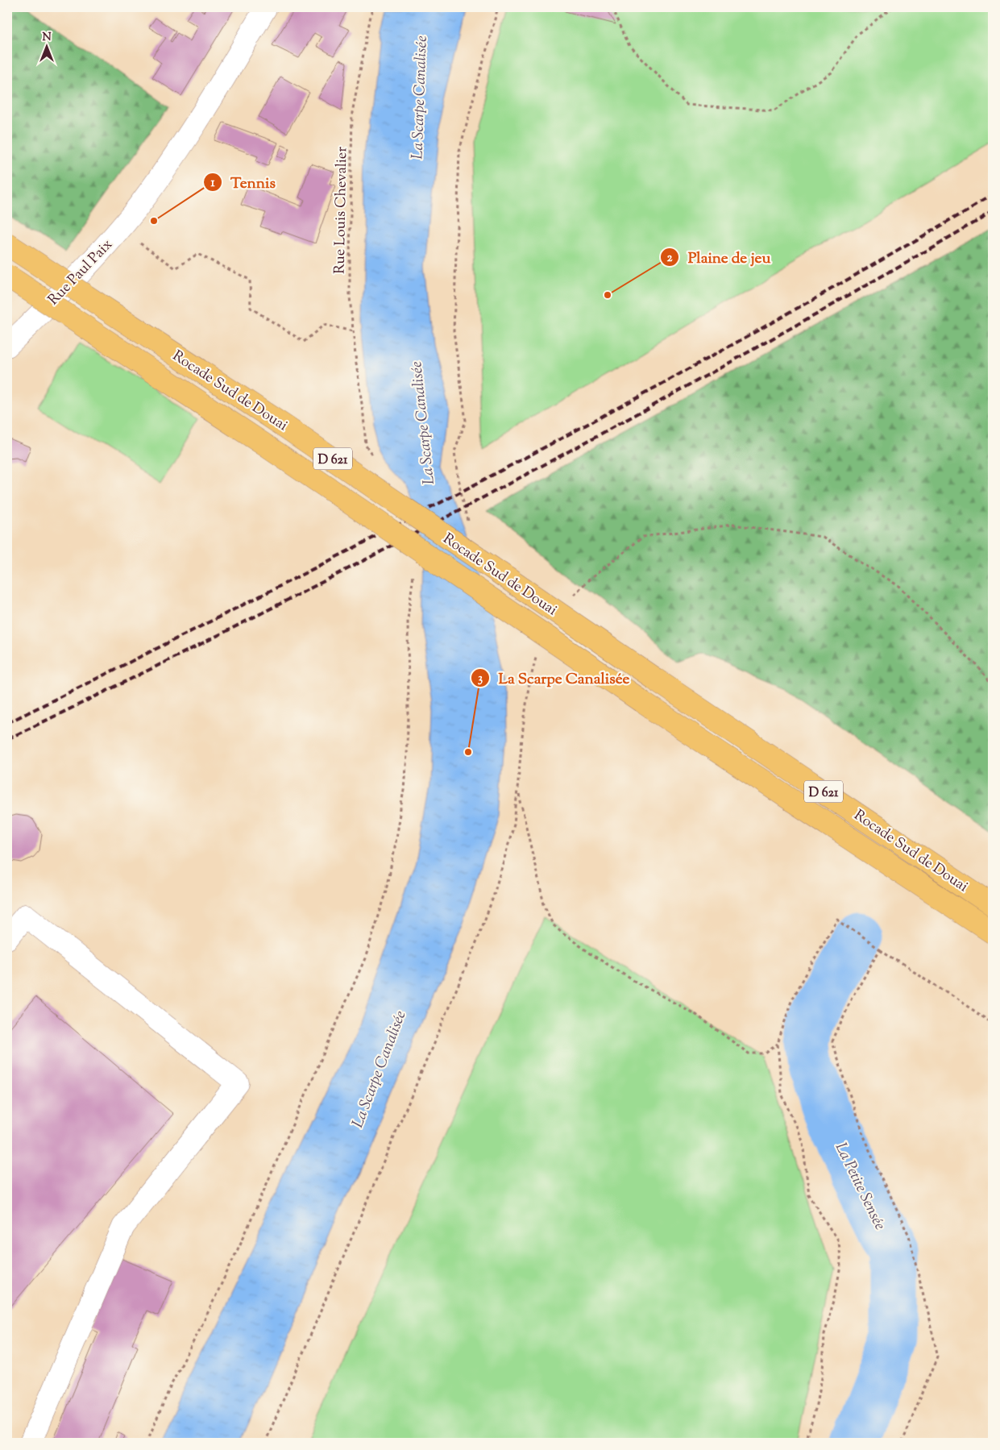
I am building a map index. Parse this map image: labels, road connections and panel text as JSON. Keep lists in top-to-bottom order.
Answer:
{
  "streets": {
    "highway": ["Rocade Sud de Douai", "D 621"],
    "street": ["Rue Paul Paix"],
    "path": ["Rue Louis Chevalier"]
  },
  "water": ["La Scarpe Canalisée", "La Petite Sensée"],
  "places": ["Tennis", "Plaine de jeu", "La Scarpe Canalisée"],
  "north": "top"
}
